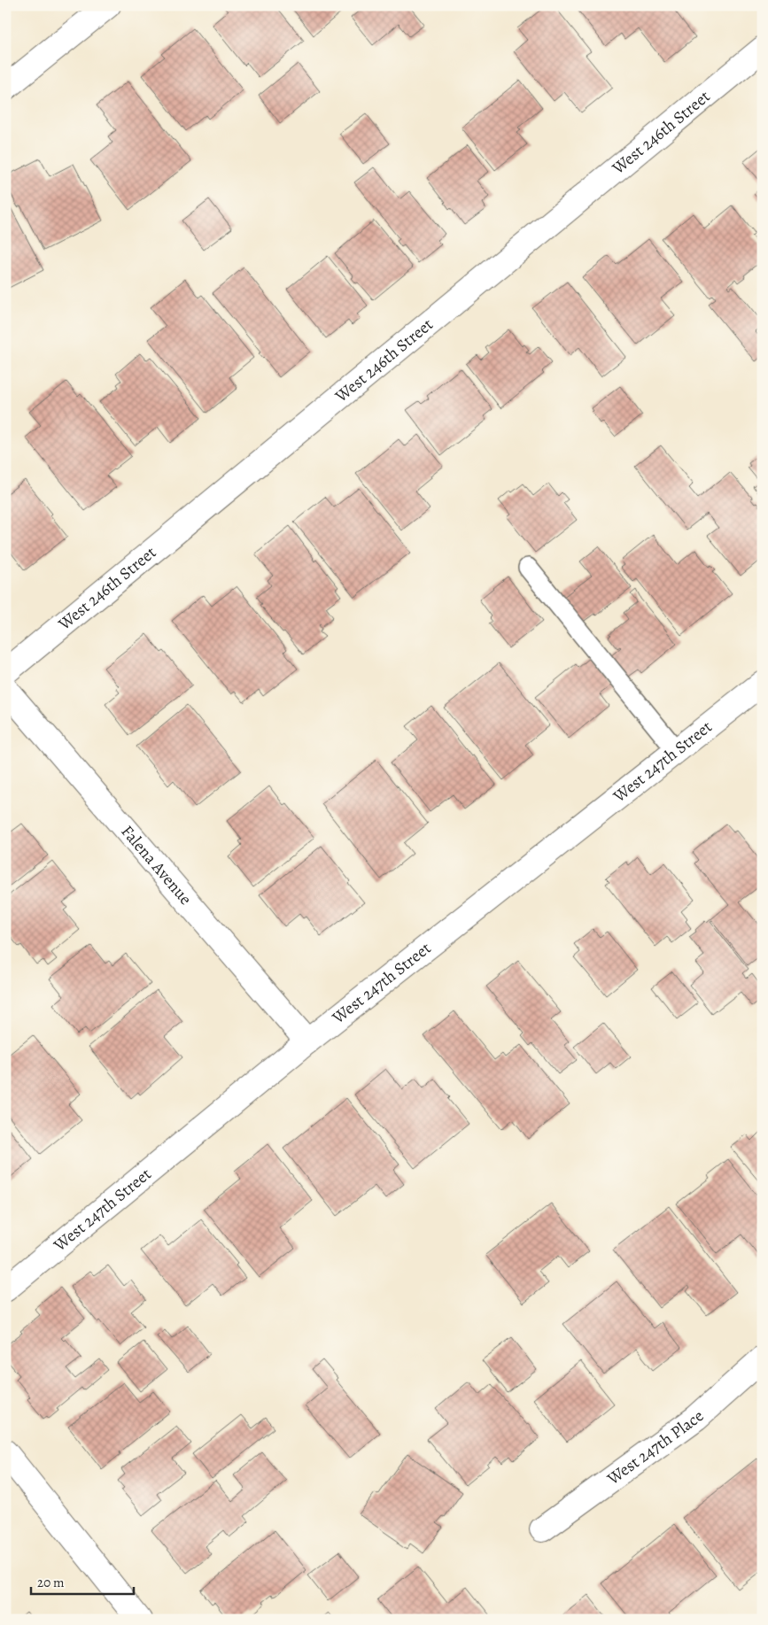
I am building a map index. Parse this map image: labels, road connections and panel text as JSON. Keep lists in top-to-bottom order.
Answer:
{
  "streets": {
    "street": [
      "West 246th Street",
      "West 247th Street",
      "Falena Avenue",
      "West 247th Place"
    ]
  },
  "crossings": [
    ["West 247th Street", "Falena Avenue"]
  ],
  "scale_bar": "20 m"
}
